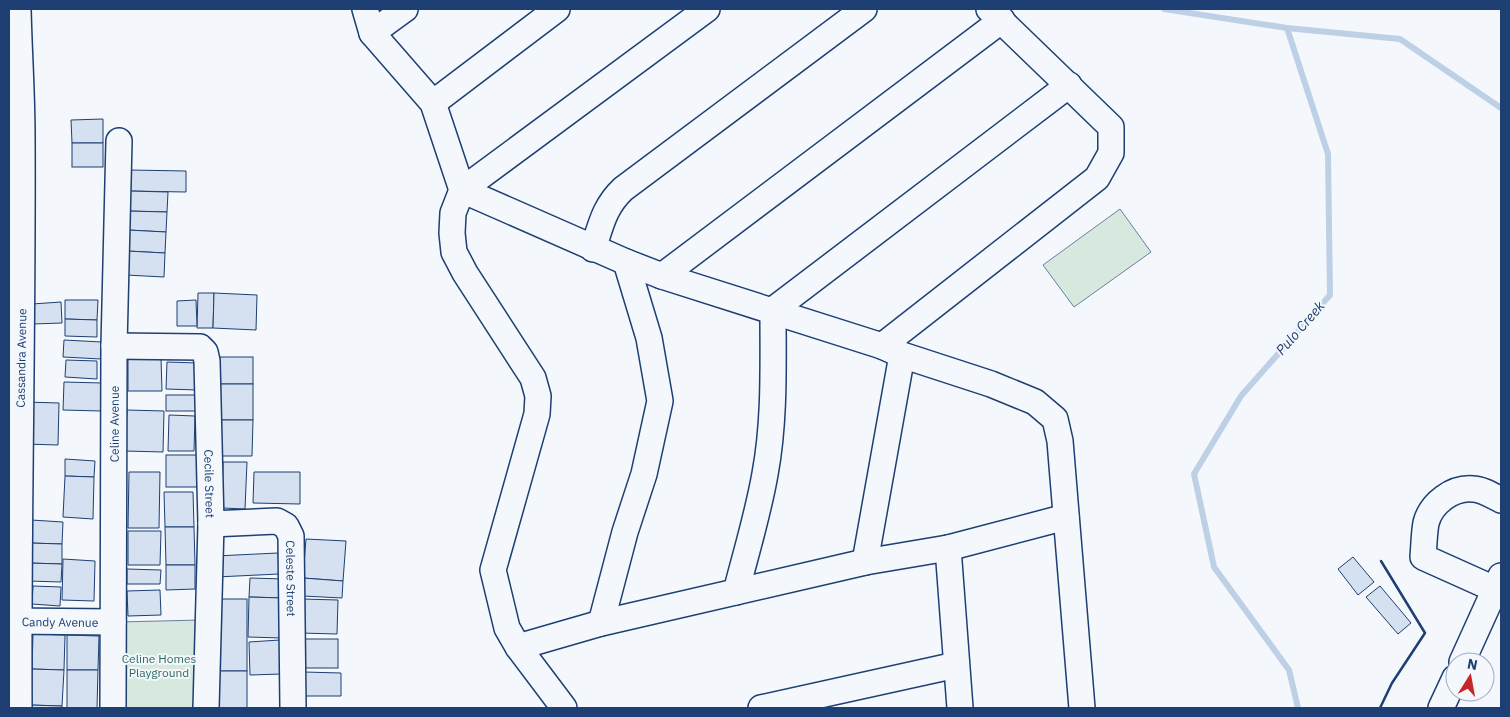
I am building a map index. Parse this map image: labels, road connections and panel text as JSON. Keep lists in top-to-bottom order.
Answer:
{
  "streets": {
    "street": [
      "Cassandra Avenue",
      "Celine Avenue",
      "Cecile Street",
      "Celeste Street",
      "Candy Avenue"
    ]
  },
  "crossings": [
    ["Cassandra Avenue", "Candy Avenue"],
    ["Celine Avenue", "Cecile Street"],
    ["Celine Avenue", "Candy Avenue"],
    ["Cecile Street", "Celeste Street"]
  ],
  "water": ["Pulo Creek"],
  "parks": ["Celine Homes Playground"],
  "north": "top"
}
